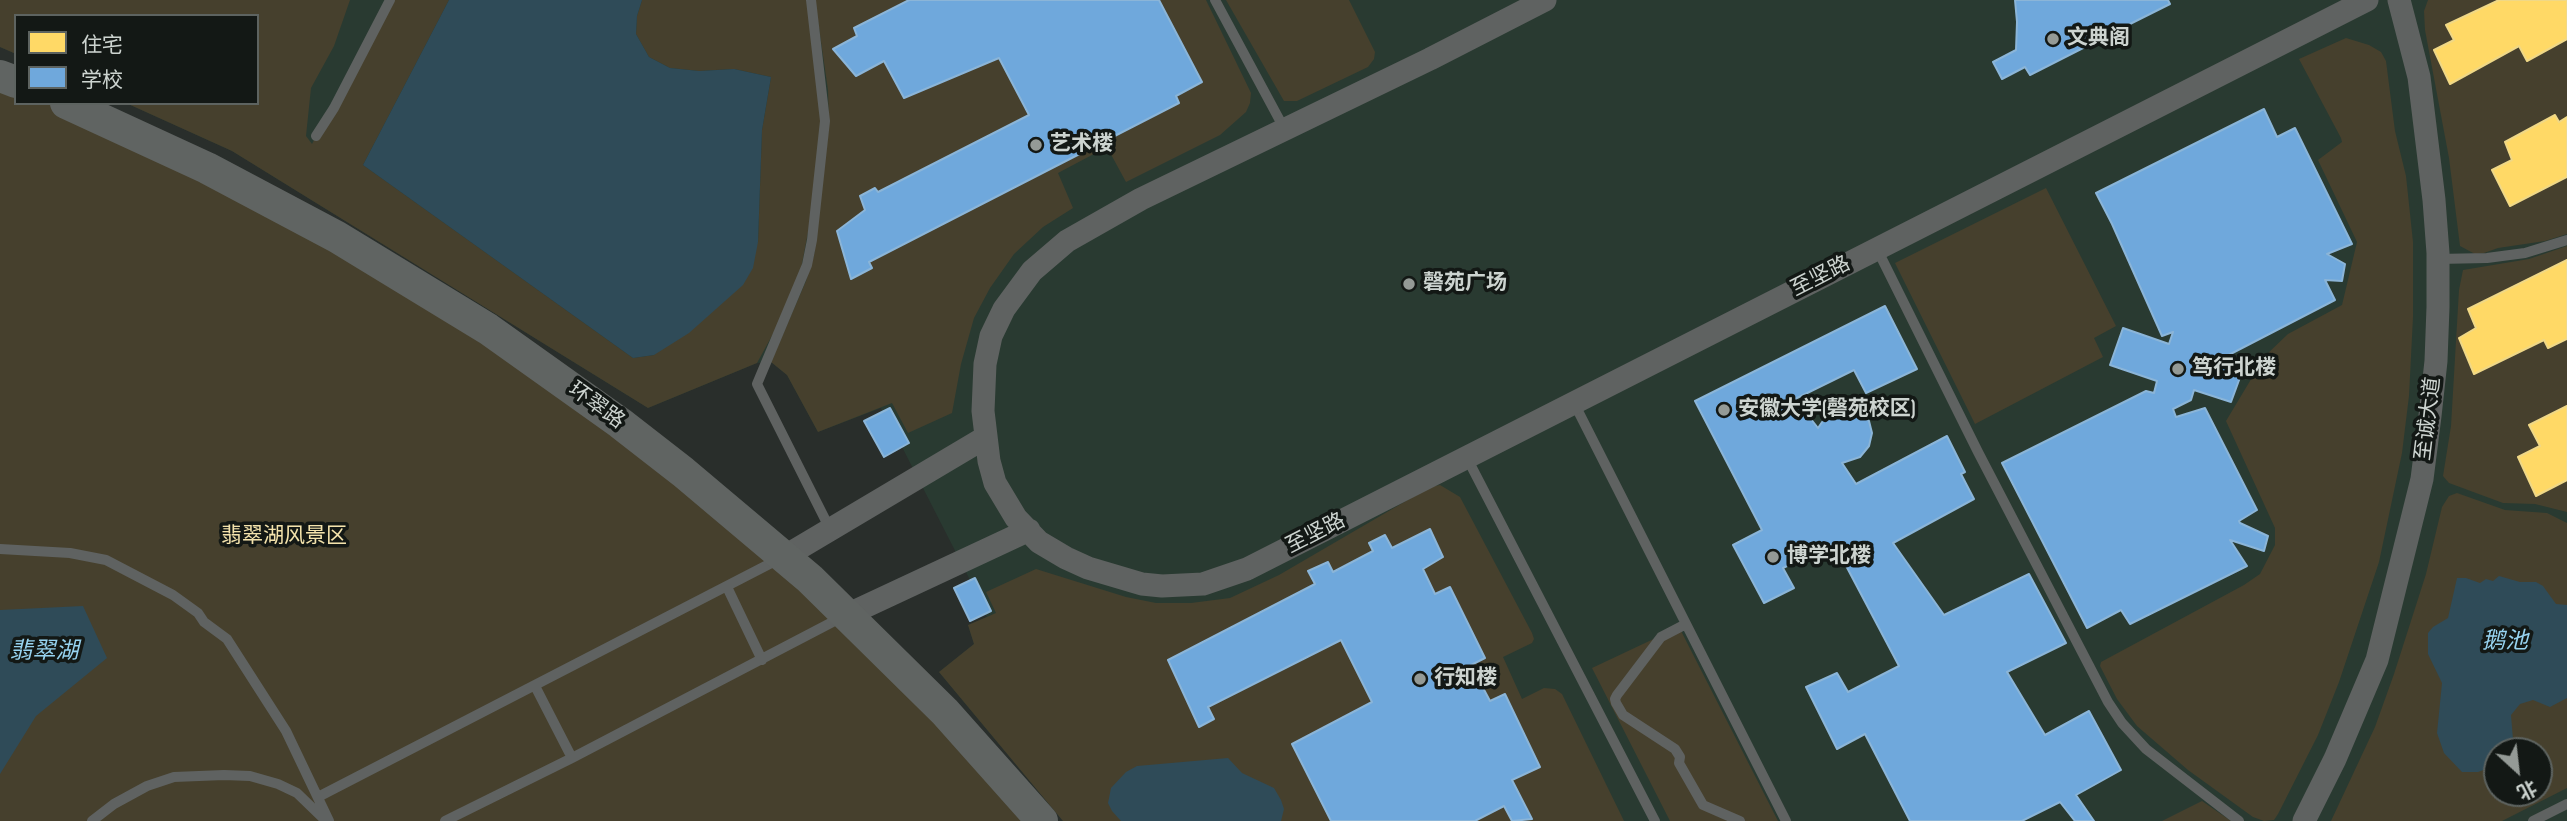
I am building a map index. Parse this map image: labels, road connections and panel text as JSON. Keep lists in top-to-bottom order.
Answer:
{
  "streets": {
    "street": ["至坚路", "环翠路", "至诚大道"]
  },
  "water": ["鹅池", "翡翠湖"],
  "parks": ["翡翠湖风景区"],
  "places": [
    "文典阁",
    "艺术楼",
    "磬苑广场",
    "笃行北楼",
    "安徽大学(磬苑校区)",
    "博学北楼",
    "行知楼"
  ],
  "legend": ["住宅", "学校"],
  "north": "bottom right"
}
